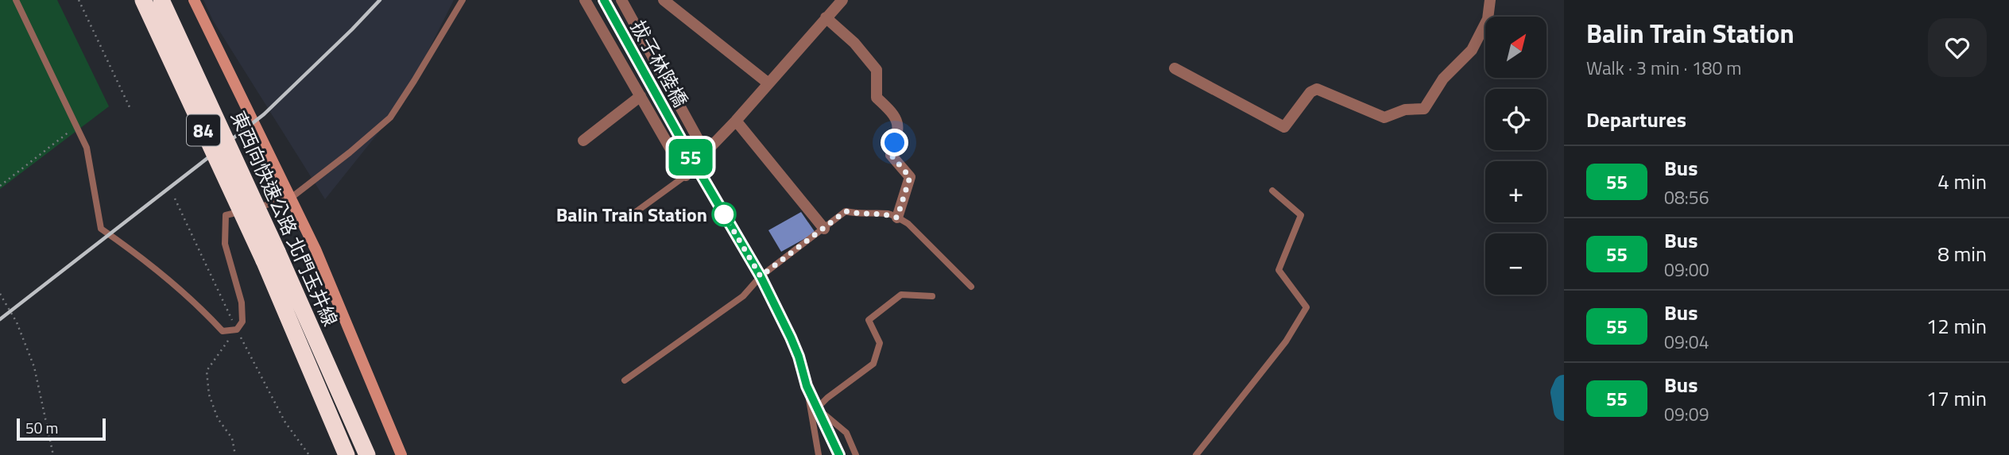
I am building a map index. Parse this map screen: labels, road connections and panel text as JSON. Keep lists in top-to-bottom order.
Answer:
{
  "streets": {
    "highway": ["84", "東西向快速公路 北門玉井線"],
    "main road": ["拔子林陸橋"]
  },
  "places": ["Balin Train Station"],
  "lines": ["bus line 55"],
  "scale_bar": "50 m",
  "north": "top right",
  "page": {
    "on_map": "55",
    "heading": [
      ["Balin Train Station", "Walk · 3 min · 180 m"],
      "Departures"
    ],
    "map_buttons": ["+", "−"],
    "list": [
      {
        "mark": "55",
        "name": "Bus",
        "note": "08:56",
        "value": "4 min"
      },
      {
        "mark": "55",
        "name": "Bus",
        "note": "09:00",
        "value": "8 min"
      },
      {
        "mark": "55",
        "name": "Bus",
        "note": "09:04",
        "value": "12 min"
      },
      {
        "mark": "55",
        "name": "Bus",
        "note": "09:09",
        "value": "17 min"
      }
    ],
    "scale": "50 m"
  }
}
